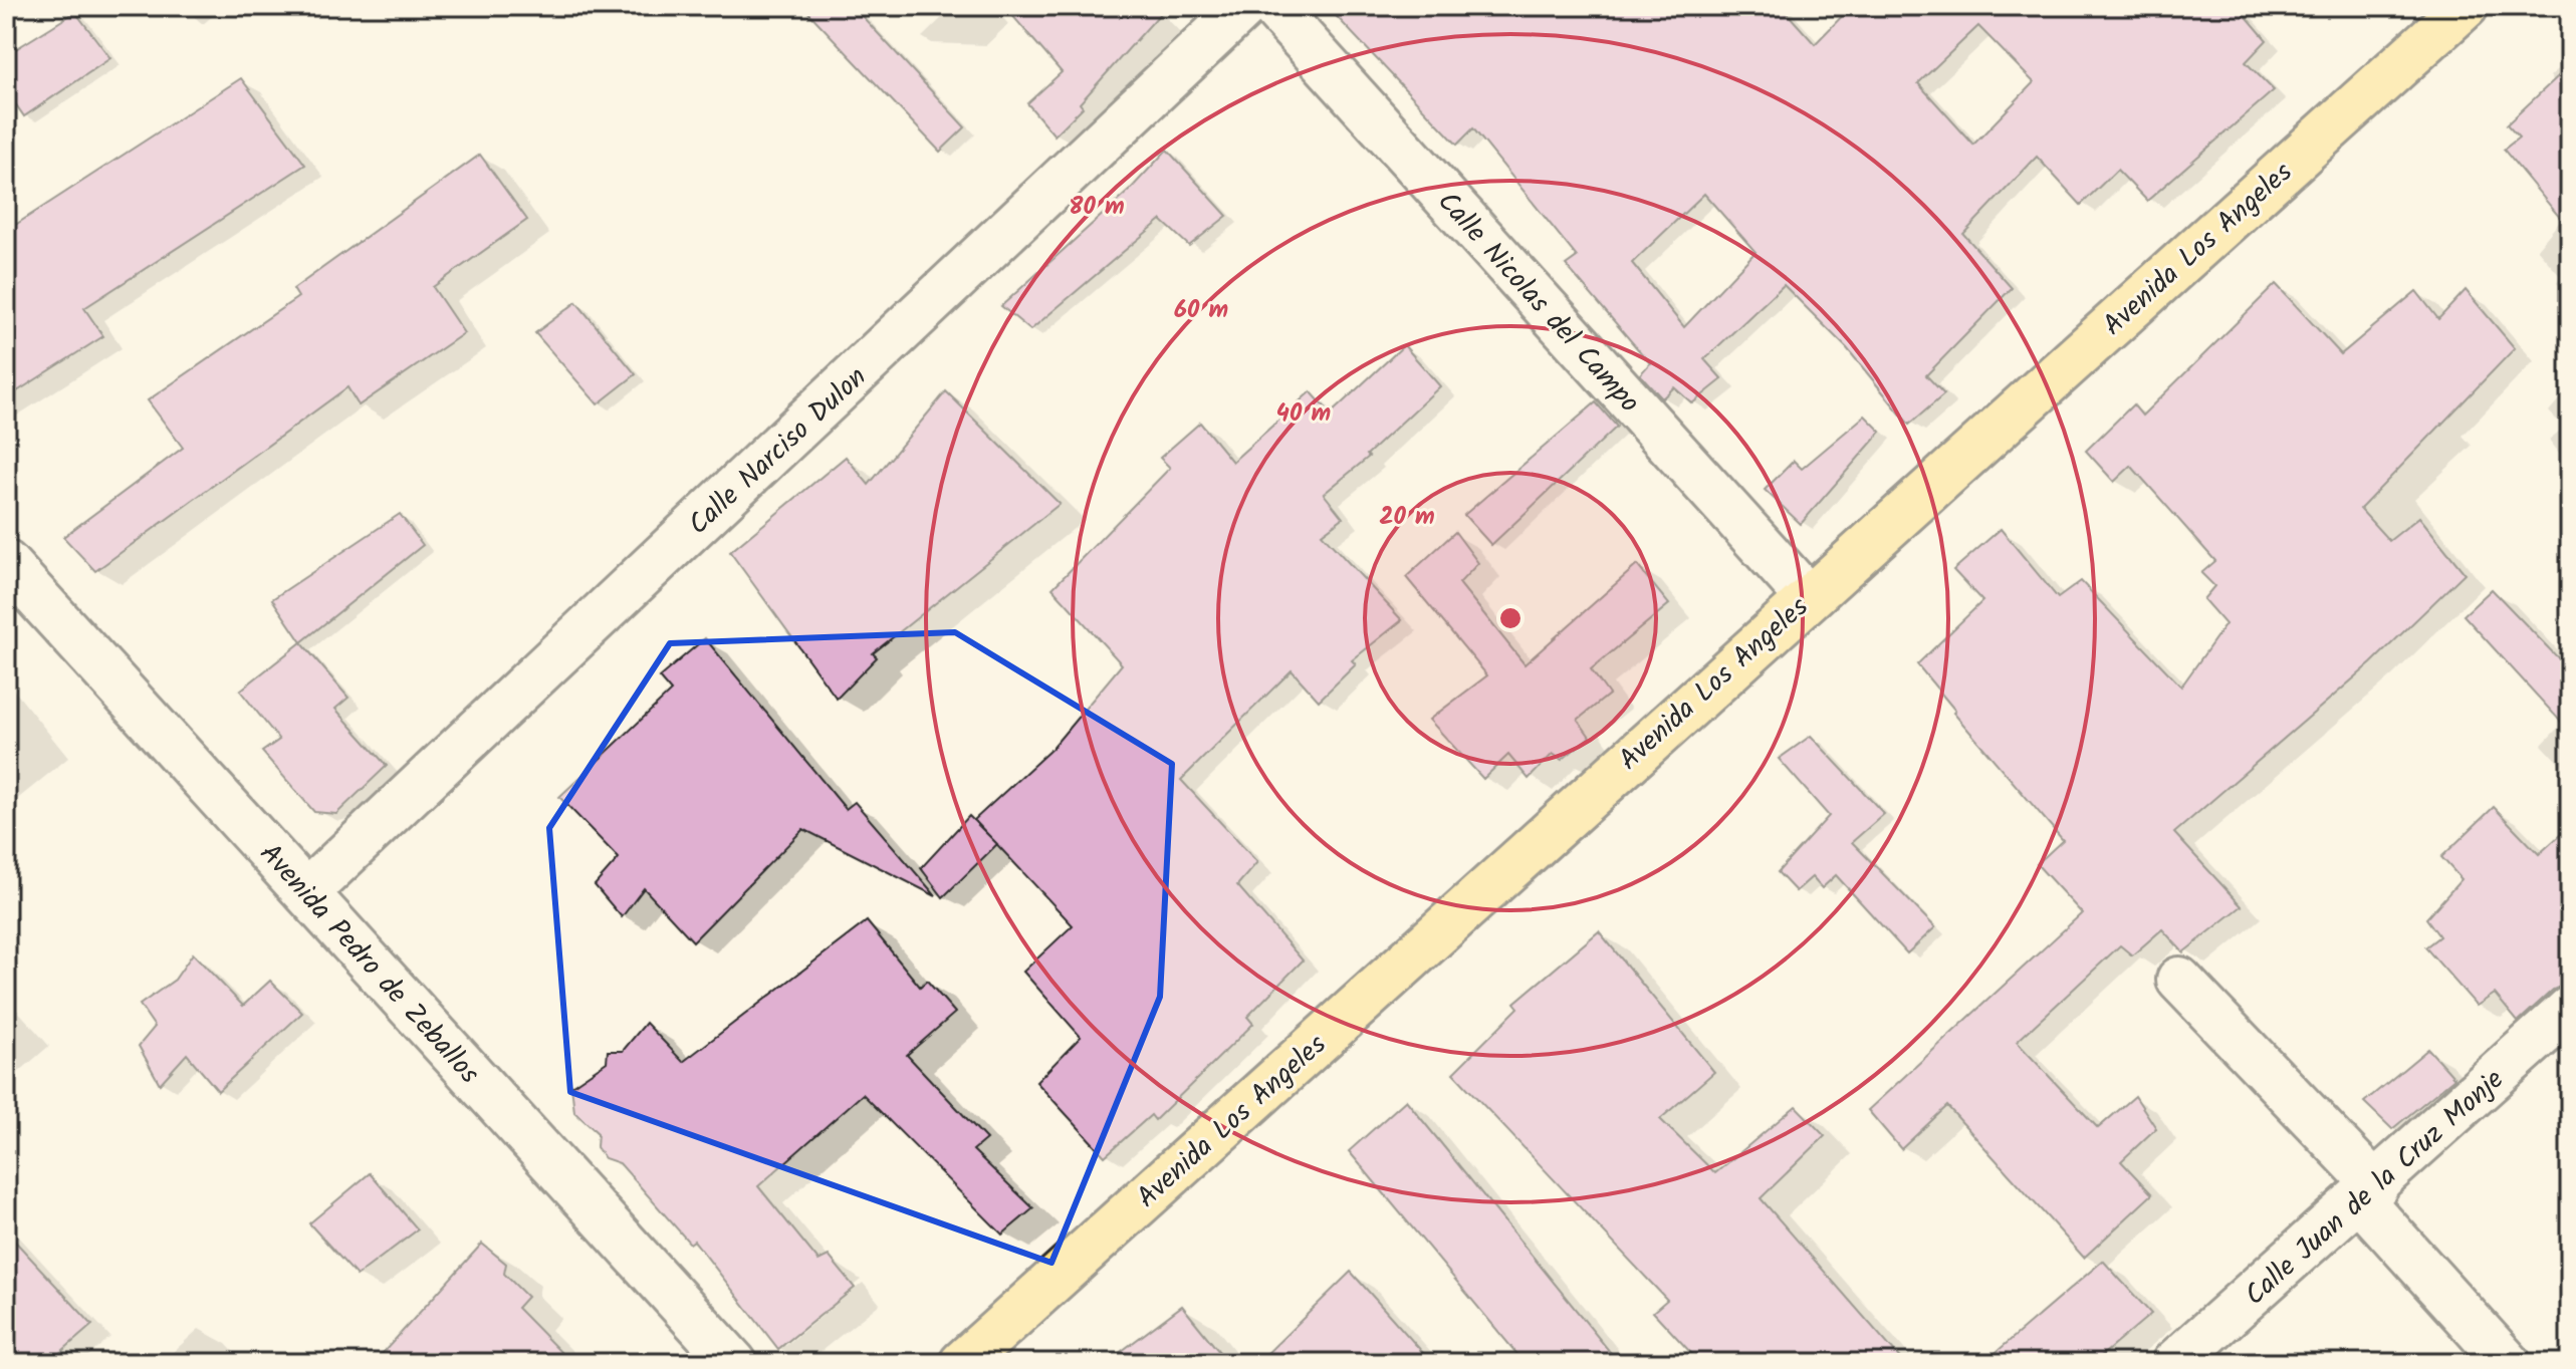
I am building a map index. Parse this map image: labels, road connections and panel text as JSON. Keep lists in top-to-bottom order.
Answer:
{
  "streets": {
    "main road": ["Avenida Los Angeles"],
    "street": [
      "Calle Nicolas del Campo",
      "Calle Narciso Dulon",
      "Avenida Pedro de Zeballos",
      "Calle Juan de la Cruz Monje"
    ]
  },
  "crossings": [
    ["Avenida Los Angeles", "Calle Nicolas del Campo"],
    ["Calle Narciso Dulon", "Avenida Pedro de Zeballos"]
  ],
  "rings": [
    "80 m",
    "60 m",
    "40 m",
    "20 m"
  ]
}
